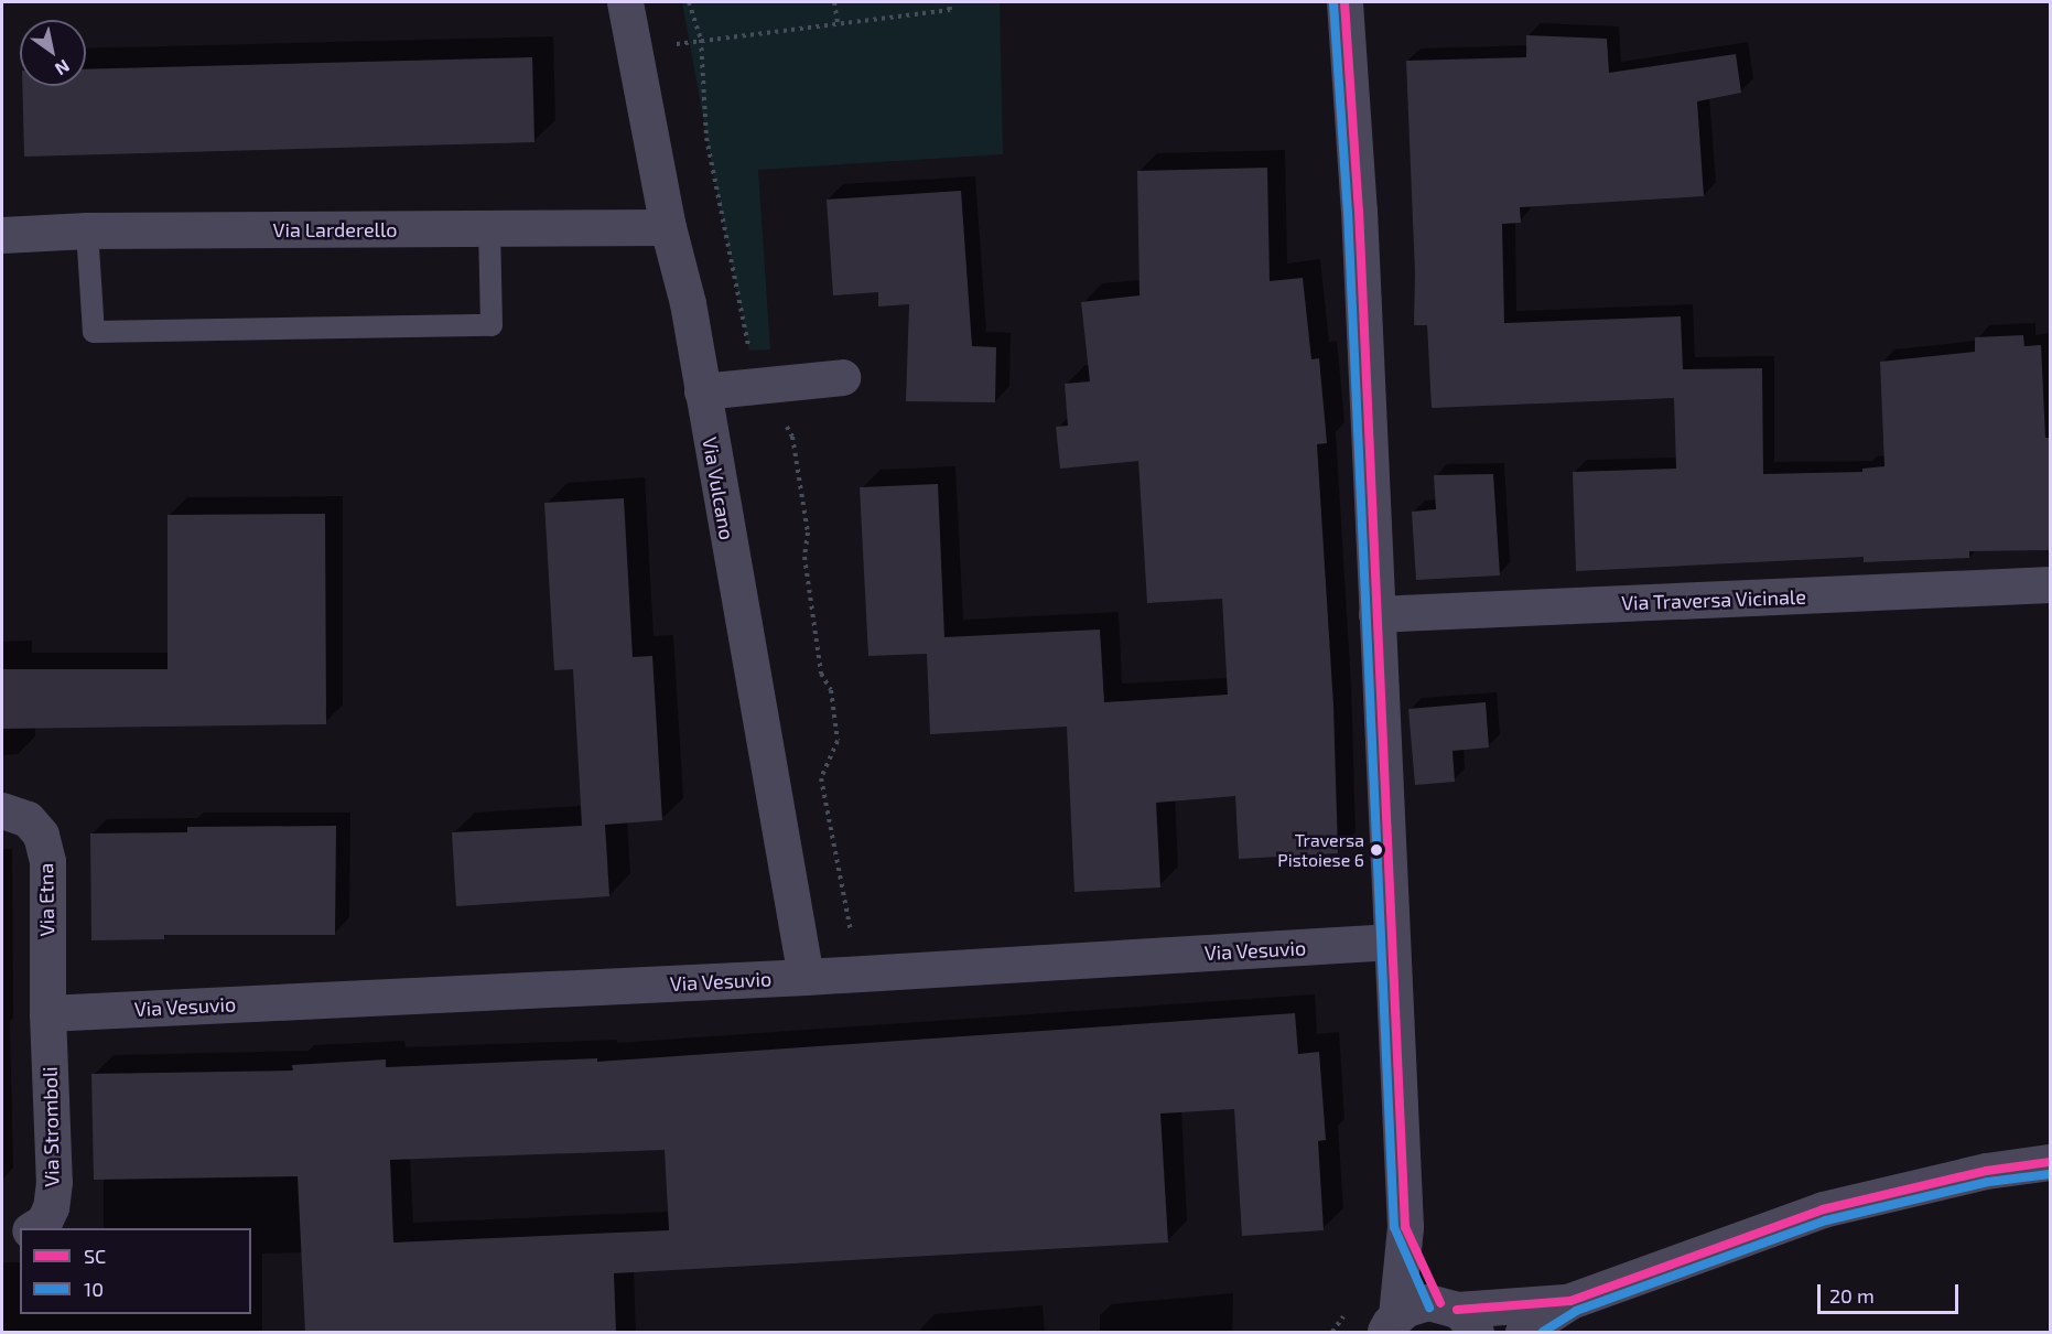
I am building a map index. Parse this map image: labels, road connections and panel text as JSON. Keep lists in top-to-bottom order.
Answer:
{
  "streets": {
    "street": [
      "Via Larderello",
      "Via Vulcano",
      "Via Traversa Vicinale",
      "Via Etna",
      "Via Vesuvio",
      "Via Stromboli"
    ]
  },
  "crossings": [
    ["Via Larderello", "Via Vulcano"],
    ["Via Vulcano", "Via Vesuvio"],
    ["Via Etna", "Via Vesuvio"],
    ["Via Etna", "Via Stromboli"],
    ["Via Vesuvio", "Via Stromboli"]
  ],
  "places": ["Traversa Pistoiese 6"],
  "lines": ["transit line SC", "transit line 10"],
  "legend": ["SC", "10"],
  "scale_bar": "20 m",
  "north": "bottom right"
}
